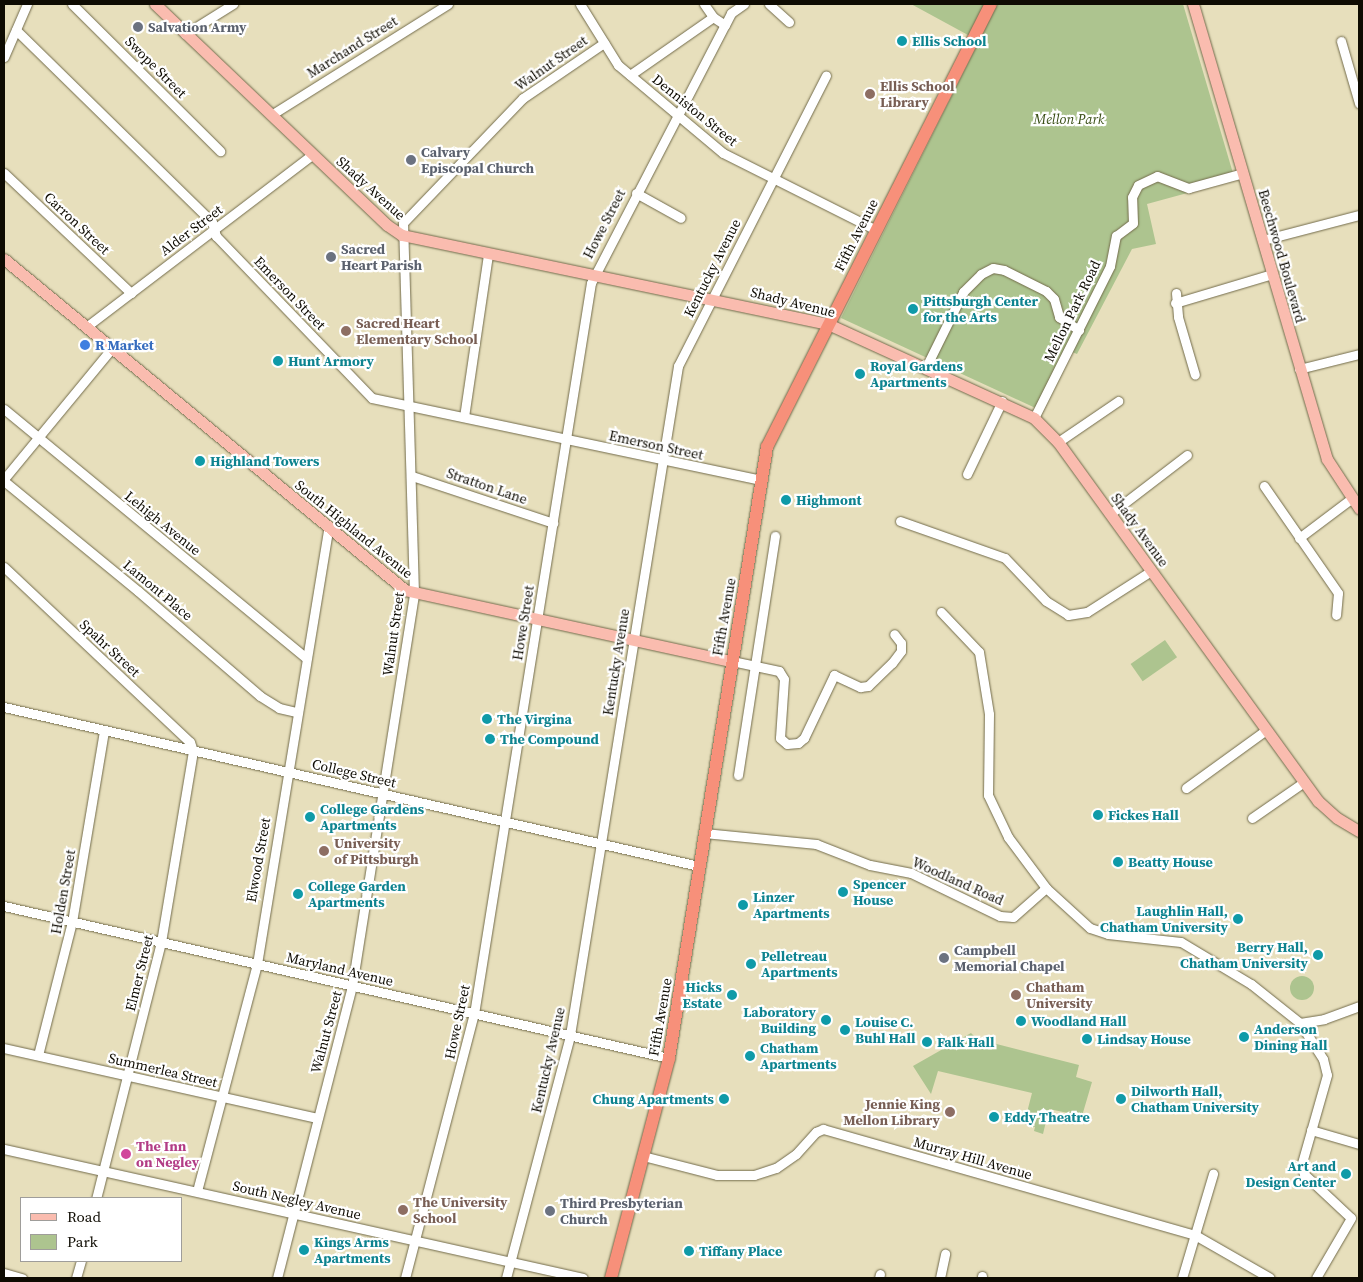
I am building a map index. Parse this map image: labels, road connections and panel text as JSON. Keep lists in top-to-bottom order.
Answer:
{
  "streets": {
    "highway": ["Fifth Avenue"],
    "main road": ["Shady Avenue", "Beechwood Boulevard", "South Highland Avenue"],
    "street": [
      "Marchand Street",
      "Walnut Street",
      "Swope Street",
      "Denniston Street",
      "Carron Street",
      "Howe Street",
      "Alder Street",
      "Kentucky Avenue",
      "Emerson Street",
      "Mellon Park Road",
      "Stratton Lane",
      "Lehigh Avenue",
      "Lamont Place",
      "Spahr Street",
      "College Street",
      "Elwood Street",
      "Woodland Road",
      "Holden Street",
      "Maryland Avenue",
      "Elmer Street",
      "Summerlea Street",
      "Murray Hill Avenue",
      "South Negley Avenue"
    ]
  },
  "crossings": [
    ["Marchand Street", "Shady Avenue"],
    ["Walnut Street", "Denniston Street"],
    ["Walnut Street", "Shady Avenue"],
    ["Walnut Street", "Emerson Street"],
    ["Walnut Street", "Stratton Lane"],
    ["Walnut Street", "South Highland Avenue"],
    ["Walnut Street", "College Street"],
    ["Walnut Street", "Maryland Avenue"],
    ["Walnut Street", "Summerlea Street"],
    ["Walnut Street", "South Negley Avenue"],
    ["Denniston Street", "Howe Street"],
    ["Denniston Street", "Fifth Avenue"],
    ["Denniston Street", "Kentucky Avenue"],
    ["Shady Avenue", "Howe Street"],
    ["Shady Avenue", "Alder Street"],
    ["Shady Avenue", "Fifth Avenue"],
    ["Shady Avenue", "Kentucky Avenue"],
    ["Shady Avenue", "Mellon Park Road"],
    ["Carron Street", "Alder Street"],
    ["Howe Street", "Emerson Street"],
    ["Howe Street", "Stratton Lane"],
    ["Howe Street", "South Highland Avenue"],
    ["Howe Street", "College Street"],
    ["Howe Street", "Maryland Avenue"],
    ["Howe Street", "South Negley Avenue"],
    ["Alder Street", "Emerson Street"],
    ["Alder Street", "South Highland Avenue"],
    ["Fifth Avenue", "Emerson Street"],
    ["Fifth Avenue", "South Highland Avenue"],
    ["Fifth Avenue", "College Street"],
    ["Fifth Avenue", "Woodland Road"],
    ["Fifth Avenue", "Maryland Avenue"],
    ["Fifth Avenue", "Murray Hill Avenue"],
    ["Beechwood Boulevard", "Mellon Park Road"],
    ["Kentucky Avenue", "Emerson Street"],
    ["Kentucky Avenue", "South Highland Avenue"],
    ["Kentucky Avenue", "College Street"],
    ["Kentucky Avenue", "Maryland Avenue"],
    ["Kentucky Avenue", "South Negley Avenue"],
    ["Lehigh Avenue", "Elwood Street"],
    ["South Highland Avenue", "Elwood Street"],
    ["Lamont Place", "Elwood Street"],
    ["Spahr Street", "College Street"],
    ["Spahr Street", "Elmer Street"],
    ["College Street", "Elwood Street"],
    ["College Street", "Holden Street"],
    ["College Street", "Elmer Street"],
    ["Elwood Street", "Maryland Avenue"],
    ["Elwood Street", "Summerlea Street"],
    ["Elwood Street", "South Negley Avenue"],
    ["Holden Street", "Maryland Avenue"],
    ["Holden Street", "Summerlea Street"],
    ["Maryland Avenue", "Elmer Street"],
    ["Elmer Street", "Summerlea Street"],
    ["Elmer Street", "South Negley Avenue"]
  ],
  "parks": ["Mellon Park"],
  "places": [
    "Salvation Army",
    "Ellis School",
    "Ellis School Library",
    "Calvary Episcopal Church",
    "Sacred Heart Parish",
    "Pittsburgh Center for the Arts",
    "Sacred Heart Elementary School",
    "R Market",
    "Hunt Armory",
    "Royal Gardens Apartments",
    "Highland Towers",
    "Highmont",
    "The Virgina",
    "The Compound",
    "Fickes Hall",
    "College Gardens Apartments",
    "University of Pittsburgh",
    "Beatty House",
    "Spencer House",
    "College Garden Apartments",
    "Linzer Apartments",
    "Laughlin Hall, Chatham University",
    "Berry Hall, Chatham University",
    "Campbell Memorial Chapel",
    "Pelletreau Apartments",
    "Hicks Estate",
    "Chatham University",
    "Laboratory Building",
    "Woodland Hall",
    "Louise C. Buhl Hall",
    "Anderson Dining Hall",
    "Lindsay House",
    "Falk Hall",
    "Chatham Apartments",
    "Chung Apartments",
    "Dilworth Hall, Chatham University",
    "Jennie King Mellon Library",
    "Eddy Theatre",
    "The Inn on Negley",
    "Art and Design Center",
    "The University School",
    "Third Presbyterian Church",
    "Kings Arms Apartments",
    "Tiffany Place"
  ],
  "legend": ["Road", "Park"]
}
